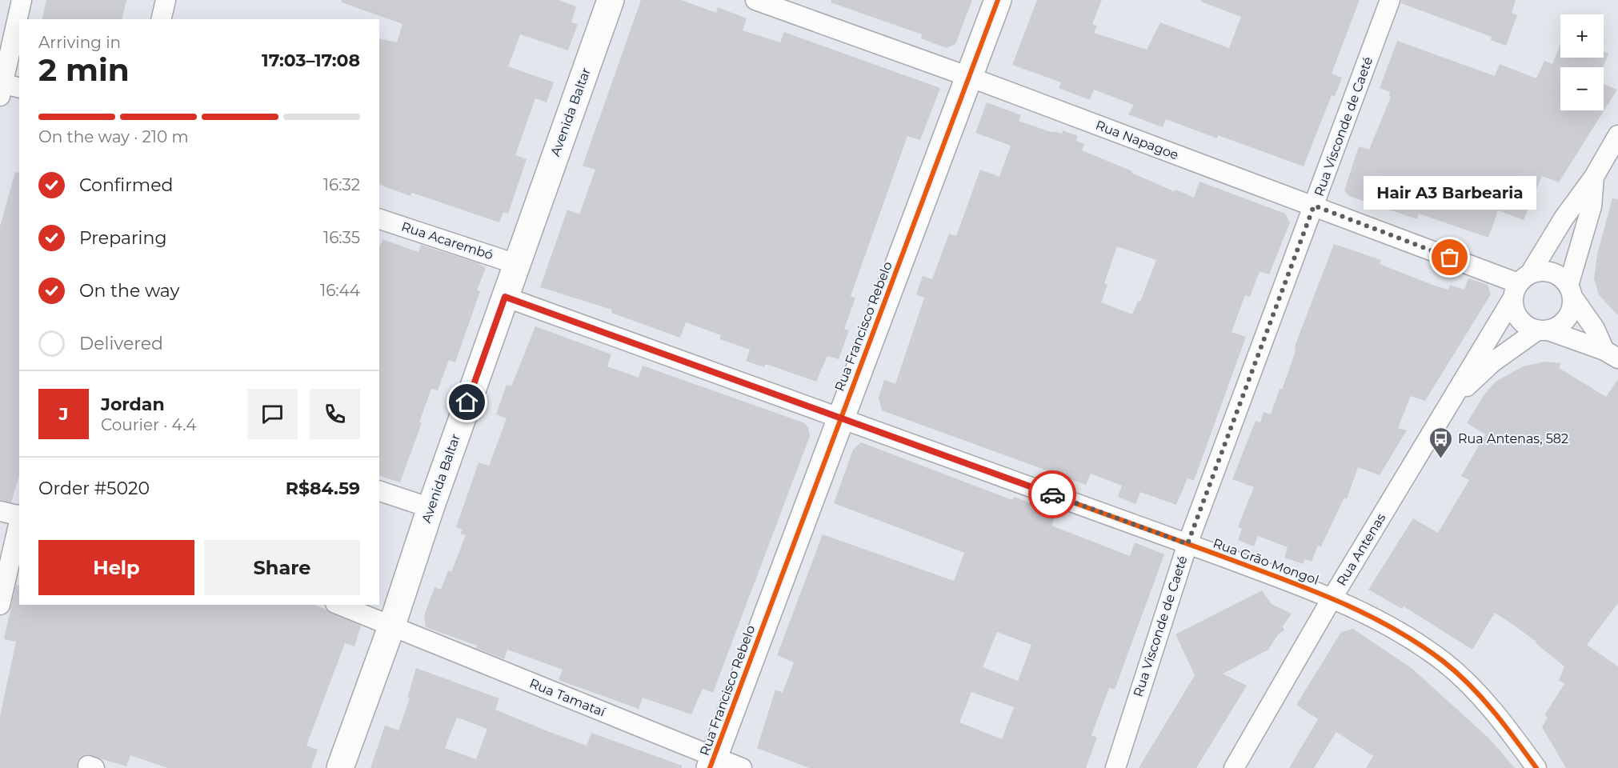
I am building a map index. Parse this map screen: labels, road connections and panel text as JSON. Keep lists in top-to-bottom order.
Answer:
{
  "streets": {
    "street": [
      "Avenida Baltar",
      "Rua Visconde de Caeté",
      "Rua Napagoe",
      "Rua Acarembó",
      "Rua Francisco Rebelo",
      "Rua Antenas",
      "Rua Grão Mongol",
      "Rua Tamataí"
    ]
  },
  "crossings": [
    ["Avenida Baltar", "Rua Acarembó"],
    ["Avenida Baltar", "Rua Grão Mongol"],
    ["Avenida Baltar", "Rua Tamataí"],
    ["Rua Visconde de Caeté", "Rua Napagoe"],
    ["Rua Visconde de Caeté", "Rua Grão Mongol"],
    ["Rua Napagoe", "Rua Francisco Rebelo"],
    ["Rua Napagoe", "Rua Antenas"],
    ["Rua Francisco Rebelo", "Rua Grão Mongol"],
    ["Rua Francisco Rebelo", "Rua Tamataí"],
    ["Rua Antenas", "Rua Grão Mongol"]
  ],
  "places": {
    "other": ["Hair A3 Barbearia"],
    "bus stop": ["Rua Antenas, 582"]
  },
  "page": {
    "map_buttons": ["+", "−"],
    "heading": ["2 min", "Arriving in", "17:03–17:08"],
    "panel": [
      "Jordan",
      "Courier · 4.4",
      "Order #5020",
      "R$84.59"
    ],
    "bar": "On the way · 210 m",
    "list": [
      ["Confirmed", "16:32"],
      ["Preparing", "16:35"],
      ["On the way", "16:44"],
      "Delivered"
    ],
    "bubble": "Hair A3 Barbearia",
    "round": "J",
    "buttons": ["Help", "Share"]
  }
}
